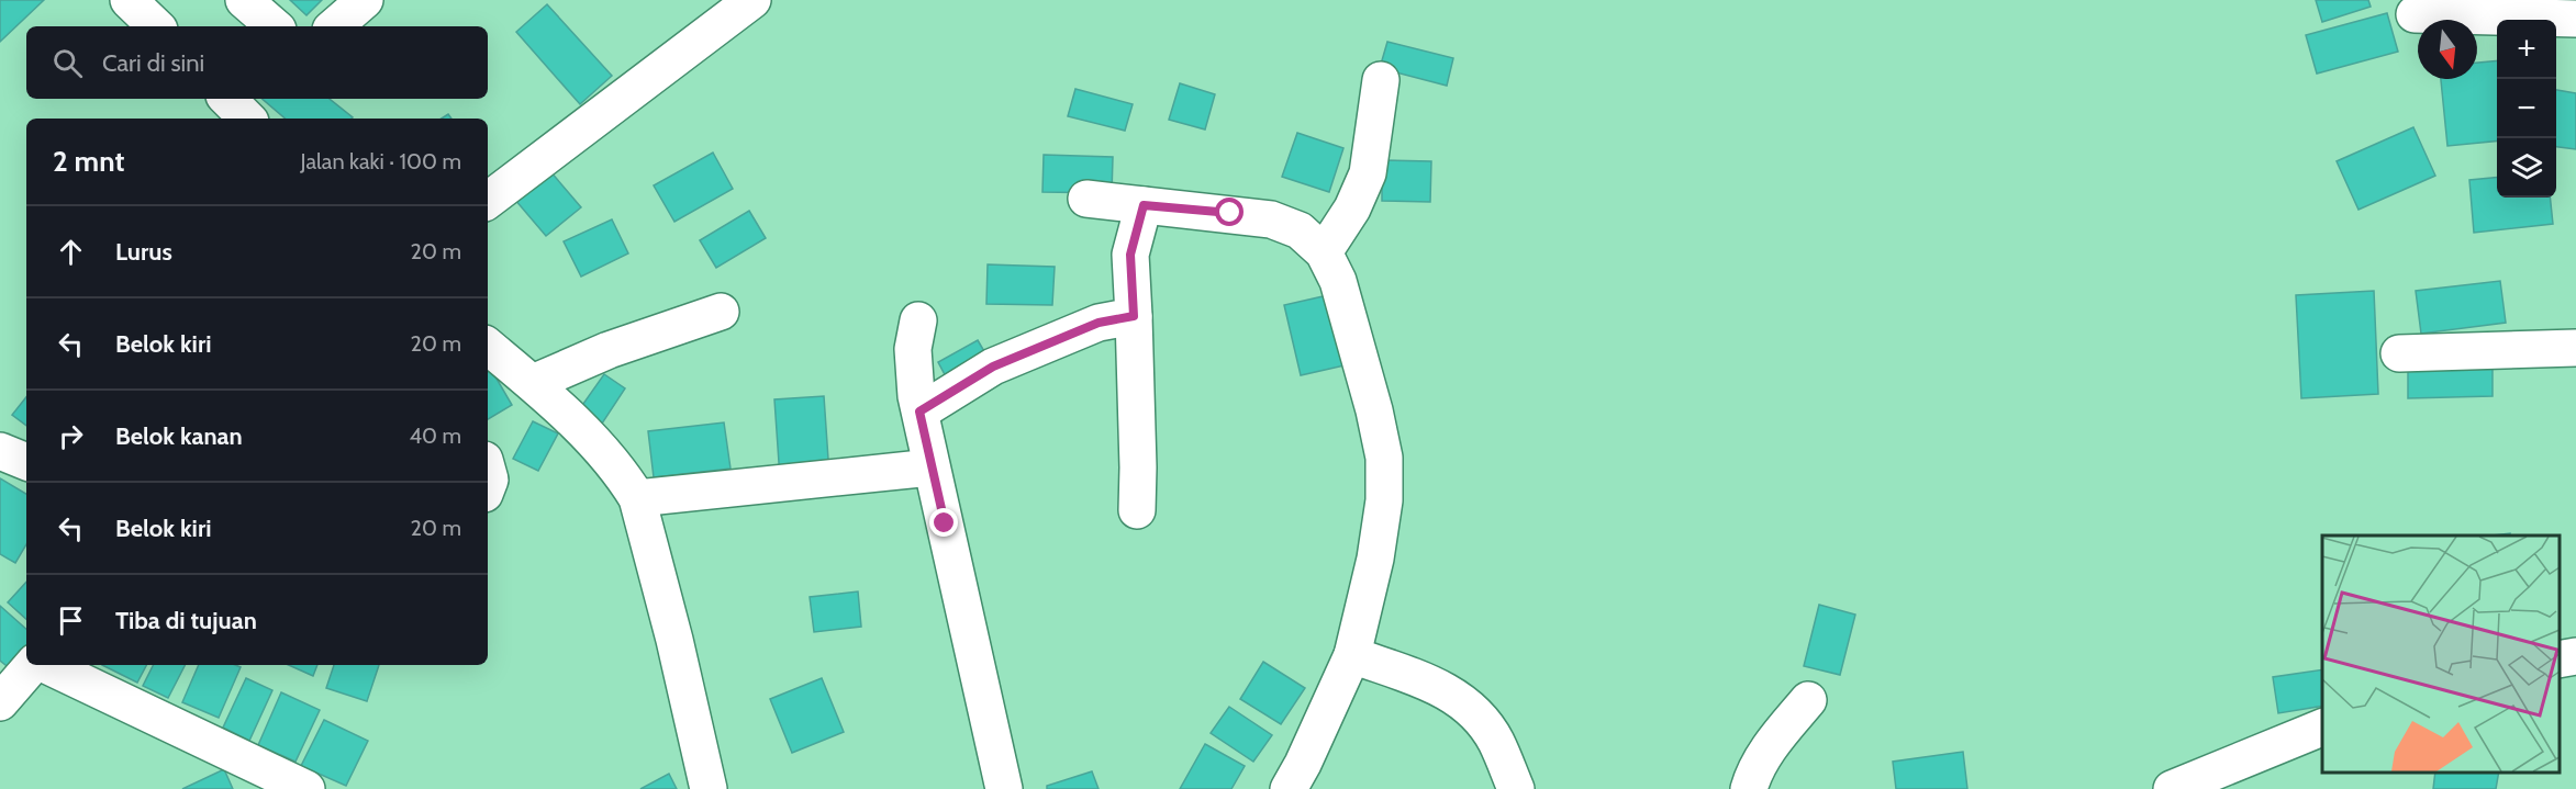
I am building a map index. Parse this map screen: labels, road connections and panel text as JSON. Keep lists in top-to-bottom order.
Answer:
{
  "north": "bottom",
  "page": {
    "map_buttons": ["+", "−"],
    "search": "Cari di sini",
    "heading": ["2 mnt", "Jalan kaki · 100 m"],
    "list": [
      ["Lurus", "20 m"],
      ["Belok kiri", "20 m"],
      ["Belok kanan", "40 m"],
      ["Belok kiri", "20 m"],
      "Tiba di tujuan"
    ]
  }
}
